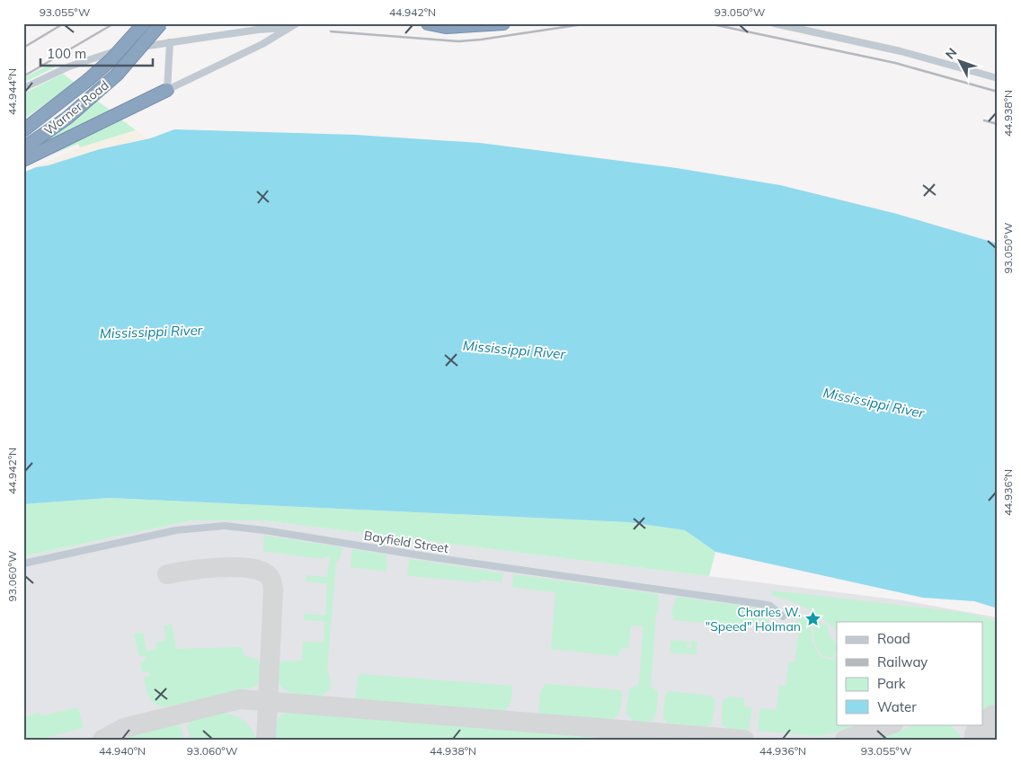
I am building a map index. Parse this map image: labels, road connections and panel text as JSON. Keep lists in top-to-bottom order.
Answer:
{
  "streets": {
    "highway": ["Warner Road"],
    "street": ["Bayfield Street"]
  },
  "water": ["Mississippi River"],
  "places": {
    "place": ["Charles W. \"Speed\" Holman"]
  },
  "legend": [
    "Road",
    "Railway",
    "Park",
    "Water"
  ],
  "scale_bar": "100 m",
  "north": "top left",
  "coordinates": [
    "93.055°W",
    "44.942°N",
    "93.050°W",
    "44.944°N",
    "44.938°N",
    "44.936°N",
    "93.060°W",
    "44.940°N"
  ]
}
